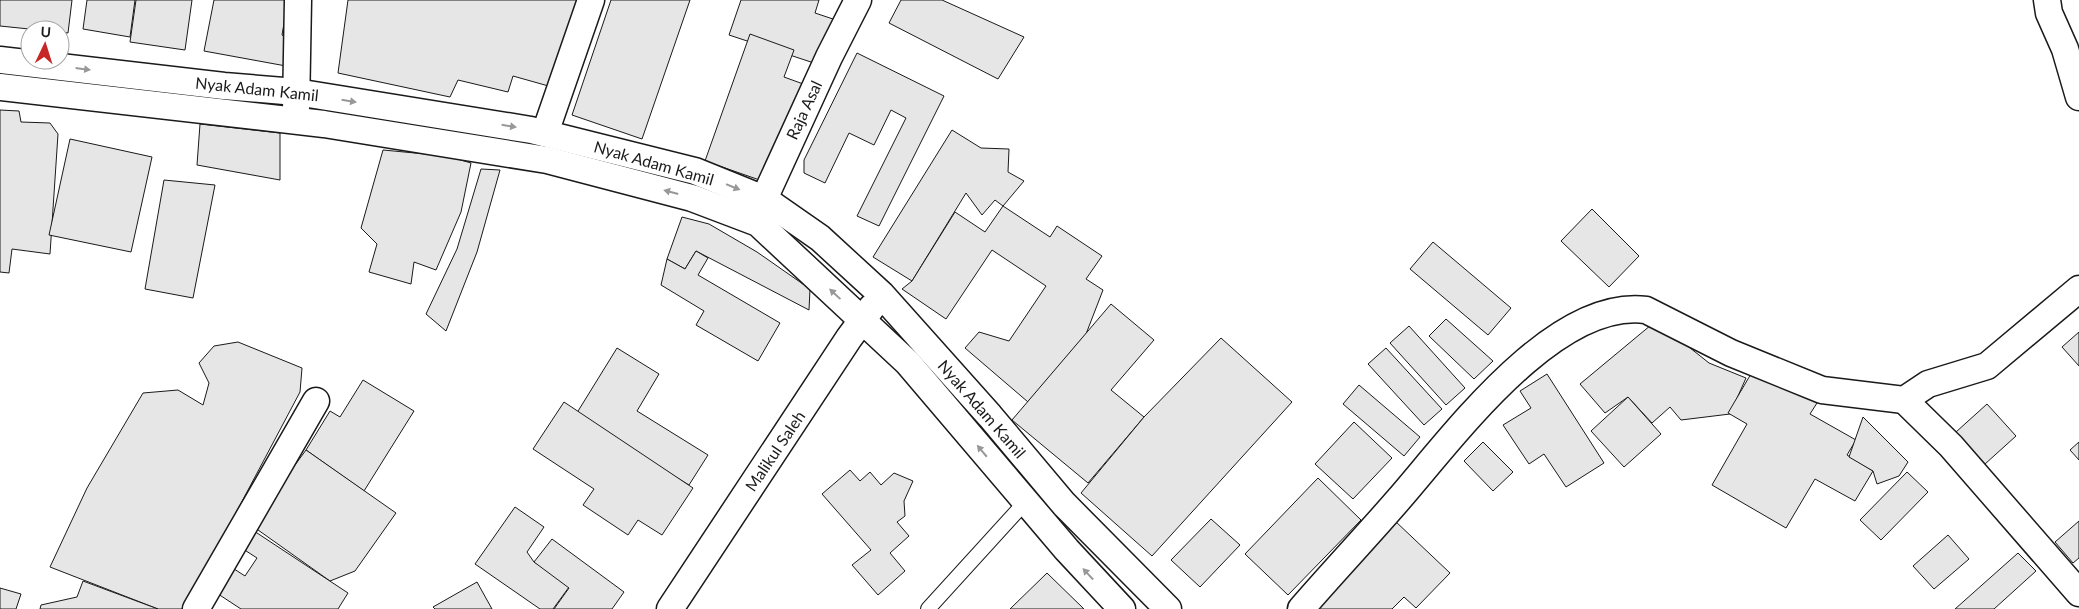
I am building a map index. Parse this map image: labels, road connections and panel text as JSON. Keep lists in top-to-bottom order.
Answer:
{
  "streets": {
    "street": ["Nyak Adam Kamil", "Raja Asal", "Malikul Saleh"]
  },
  "crossings": [
    ["Nyak Adam Kamil", "Raja Asal"],
    ["Nyak Adam Kamil", "Malikul Saleh"]
  ],
  "north": "top"
}
